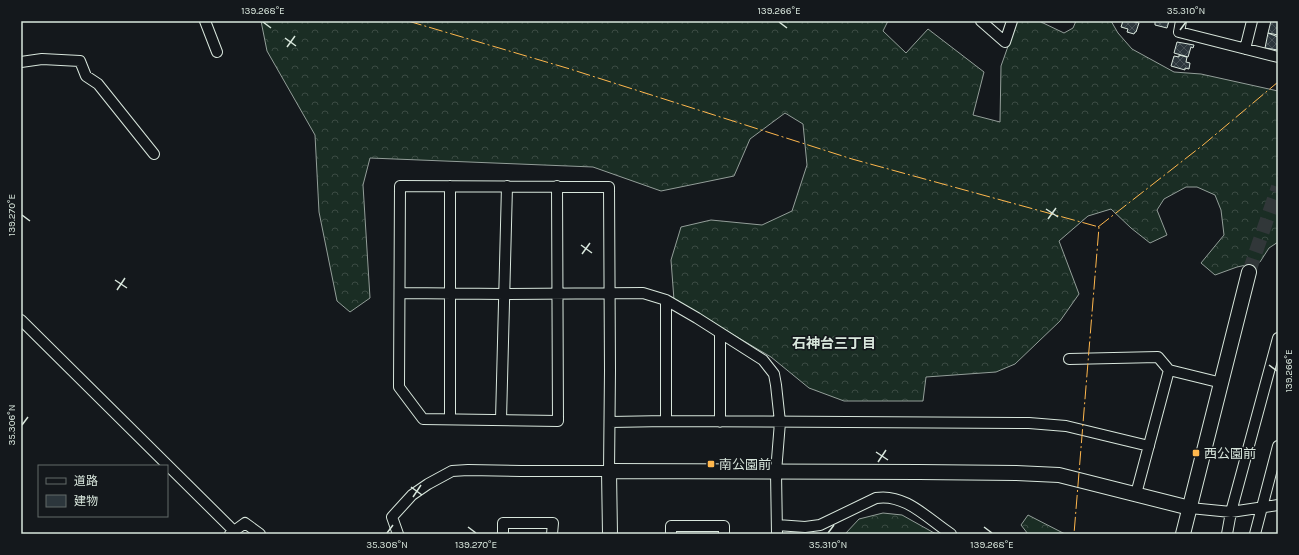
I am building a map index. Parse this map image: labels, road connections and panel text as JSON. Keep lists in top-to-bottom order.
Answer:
{
  "districts": ["石神台三丁目"],
  "places": {
    "transit": ["西公園前", "南公園前"]
  },
  "legend": ["道路", "建物"],
  "coordinates": [
    "139.268°E",
    "139.266°E",
    "35.310°N",
    "139.270°E",
    "35.306°N",
    "35.308°N"
  ]
}
